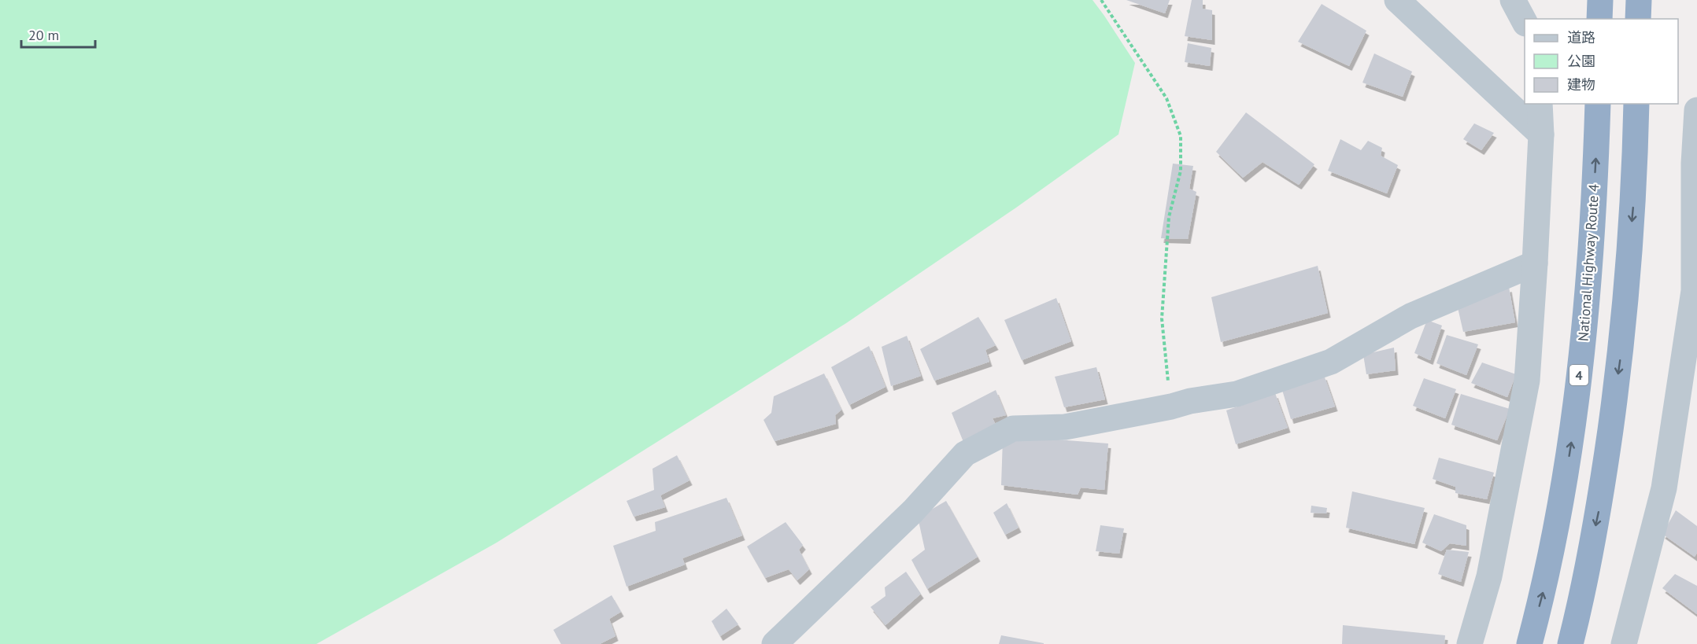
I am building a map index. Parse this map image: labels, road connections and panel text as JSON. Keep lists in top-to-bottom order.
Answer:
{
  "streets": {
    "highway": ["National Highway Route 4", "4"]
  },
  "legend": ["道路", "公園", "建物"],
  "scale_bar": "20 m"
}
